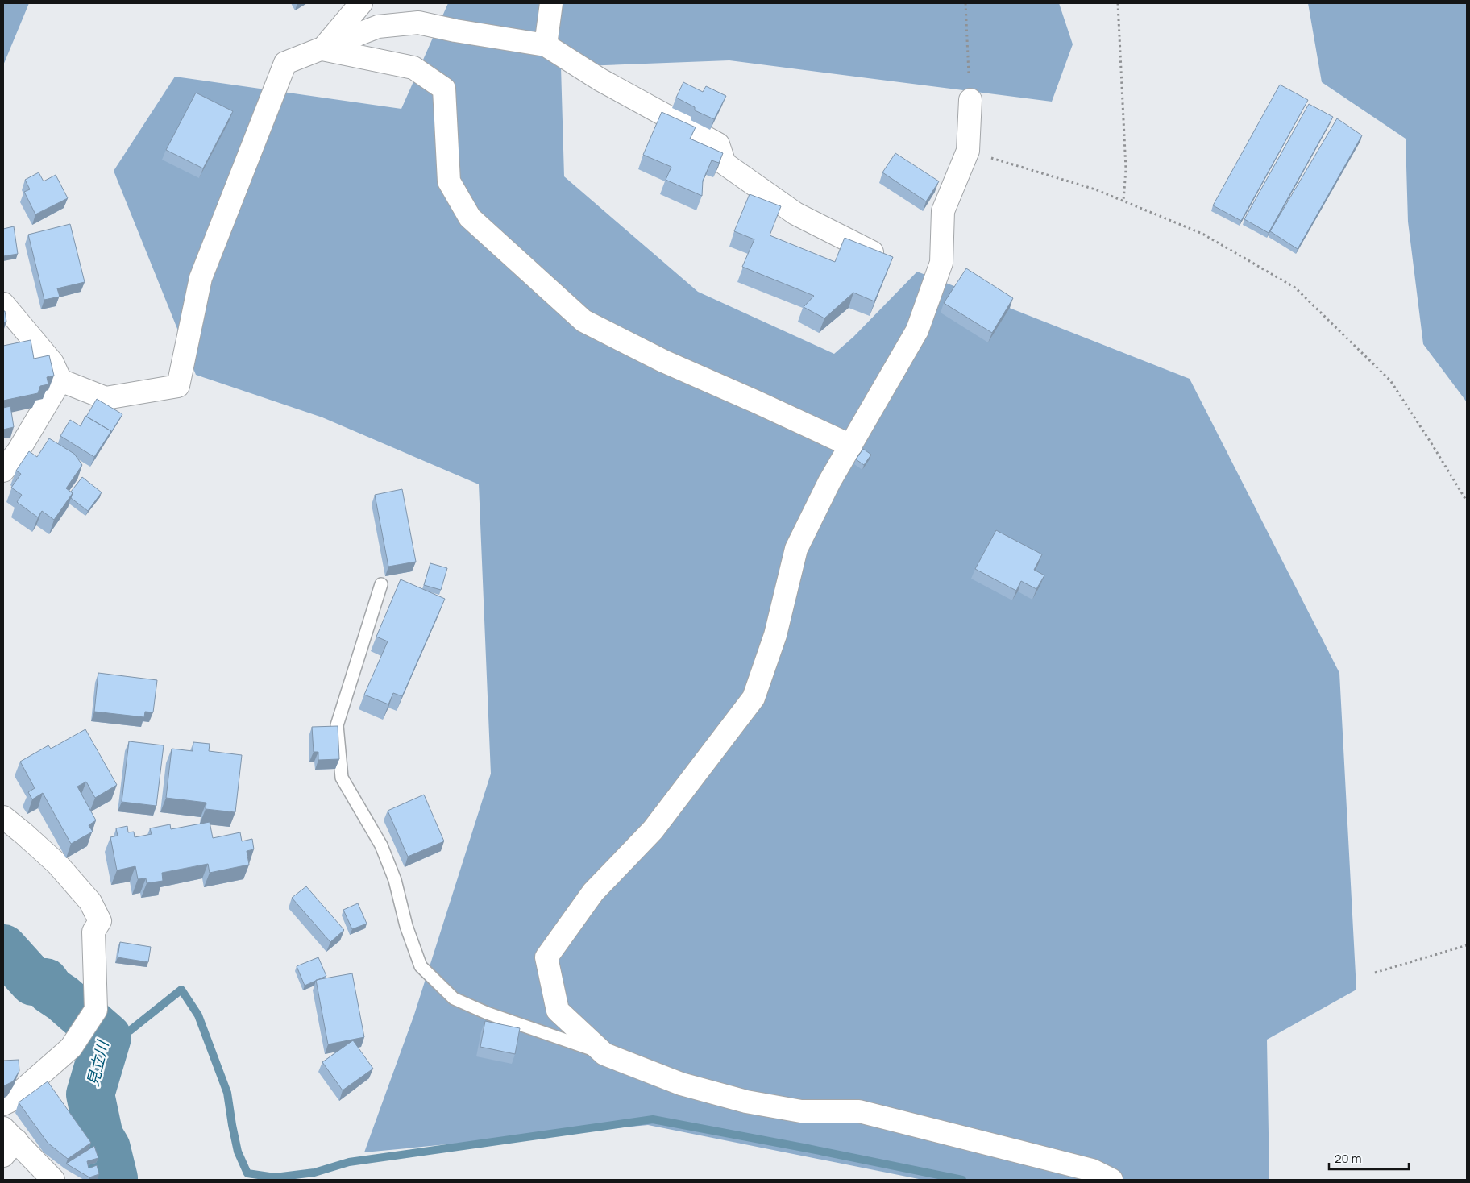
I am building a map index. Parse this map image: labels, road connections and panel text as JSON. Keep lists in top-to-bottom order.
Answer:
{
  "water": ["見立川"],
  "scale_bar": "20 m"
}
